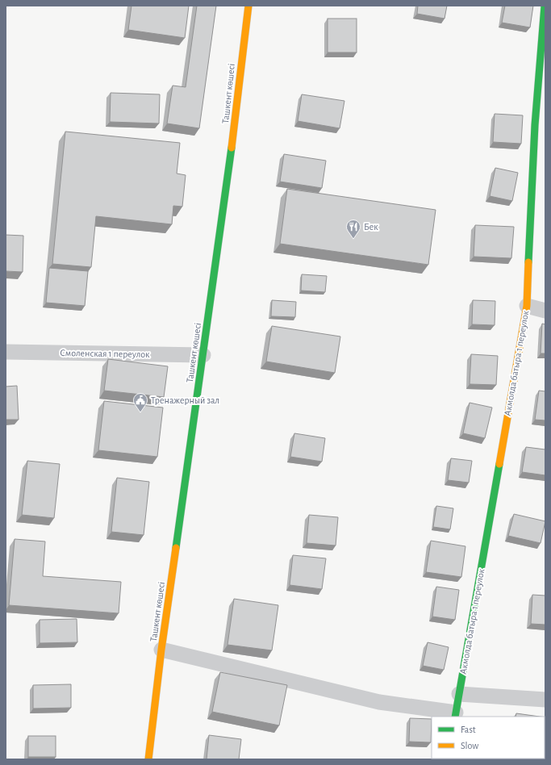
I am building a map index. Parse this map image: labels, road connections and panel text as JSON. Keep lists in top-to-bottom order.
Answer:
{
  "streets": {
    "main road": ["Ташкент көшесі", "Акмолда батыра 1 переулок"],
    "street": ["Смоленская 1 переулок"]
  },
  "crossings": [
    ["Ташкент көшесі", "Смоленская 1 переулок"]
  ],
  "places": {
    "restaurant": ["Бек"],
    "public building": ["Тренажерный зал"]
  },
  "legend": ["Fast", "Slow"]
}
